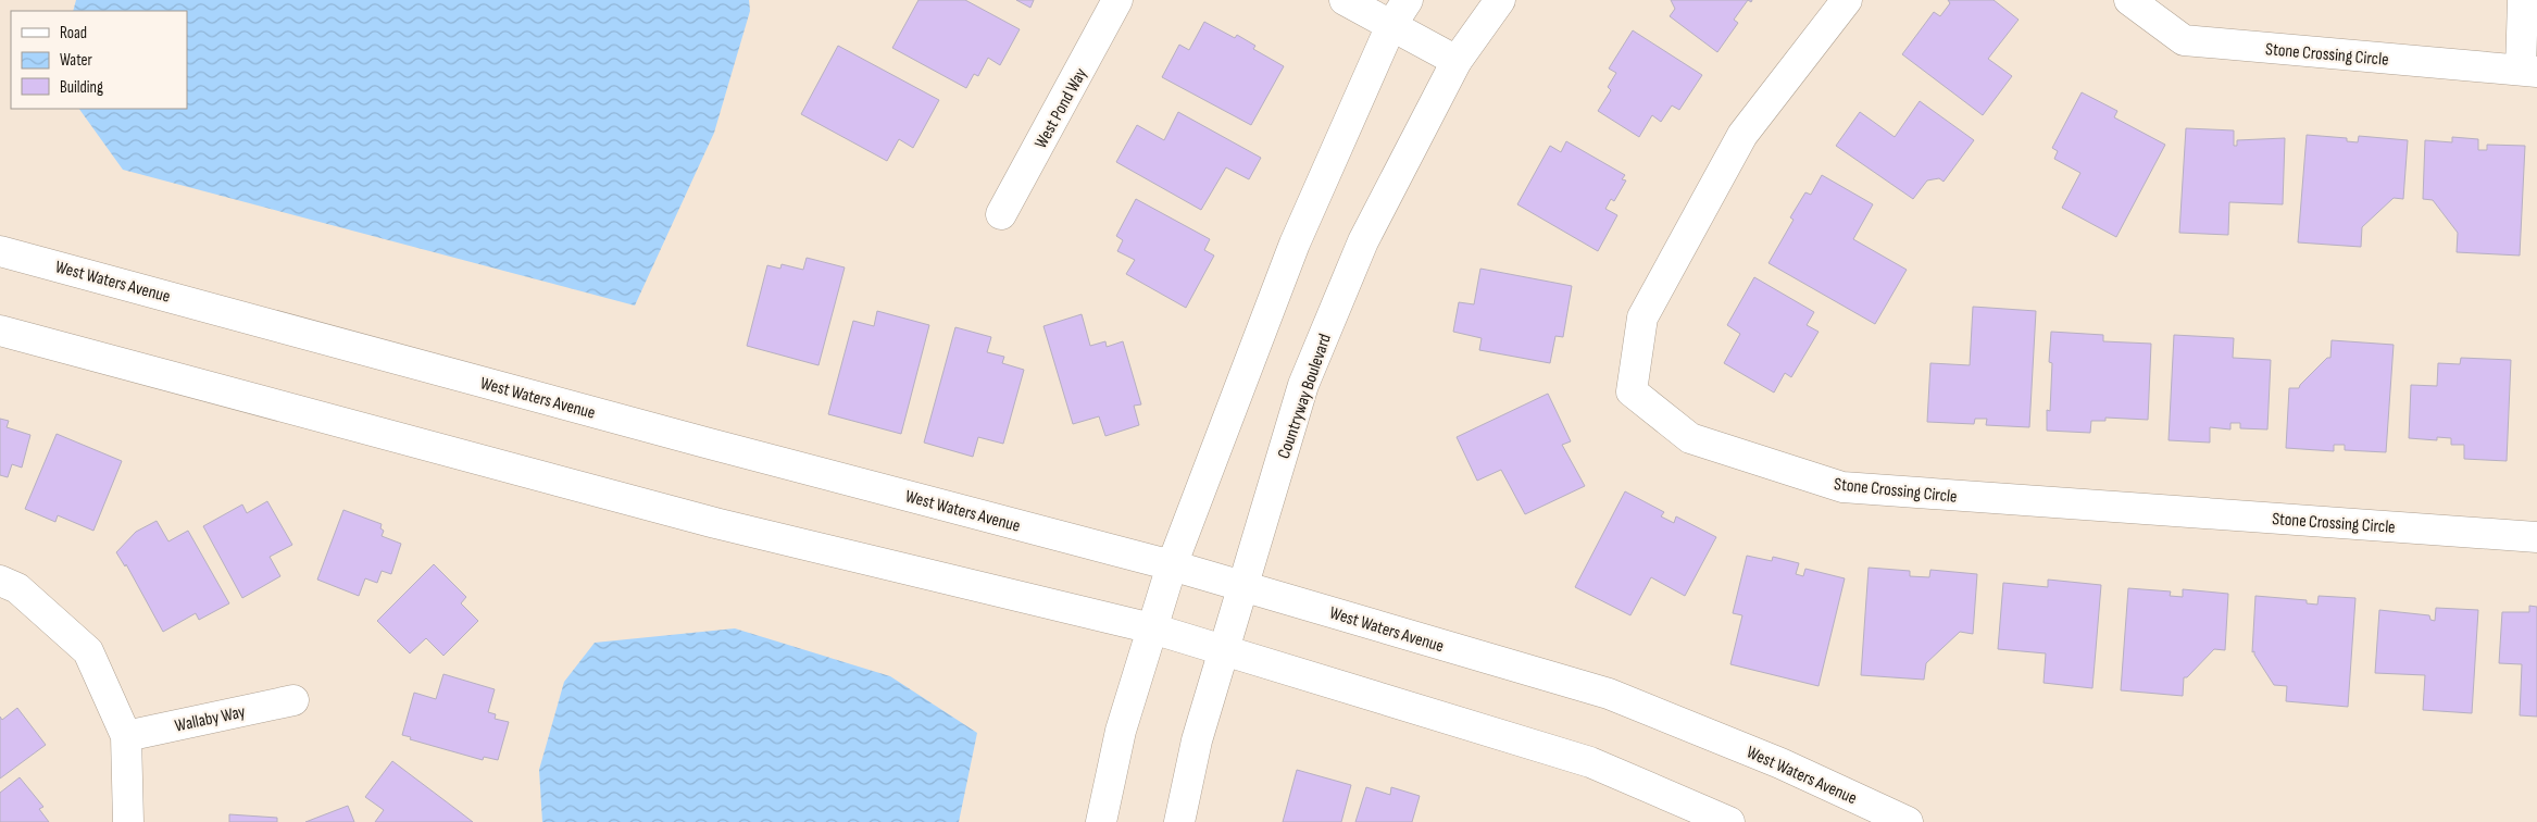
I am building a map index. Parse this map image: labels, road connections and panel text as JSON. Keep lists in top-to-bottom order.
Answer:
{
  "streets": {
    "street": [
      "Stone Crossing Circle",
      "West Pond Way",
      "West Waters Avenue",
      "Countryway Boulevard",
      "Wallaby Way"
    ]
  },
  "crossings": [
    ["West Waters Avenue", "Countryway Boulevard"]
  ],
  "legend": ["Road", "Water", "Building"]
}
